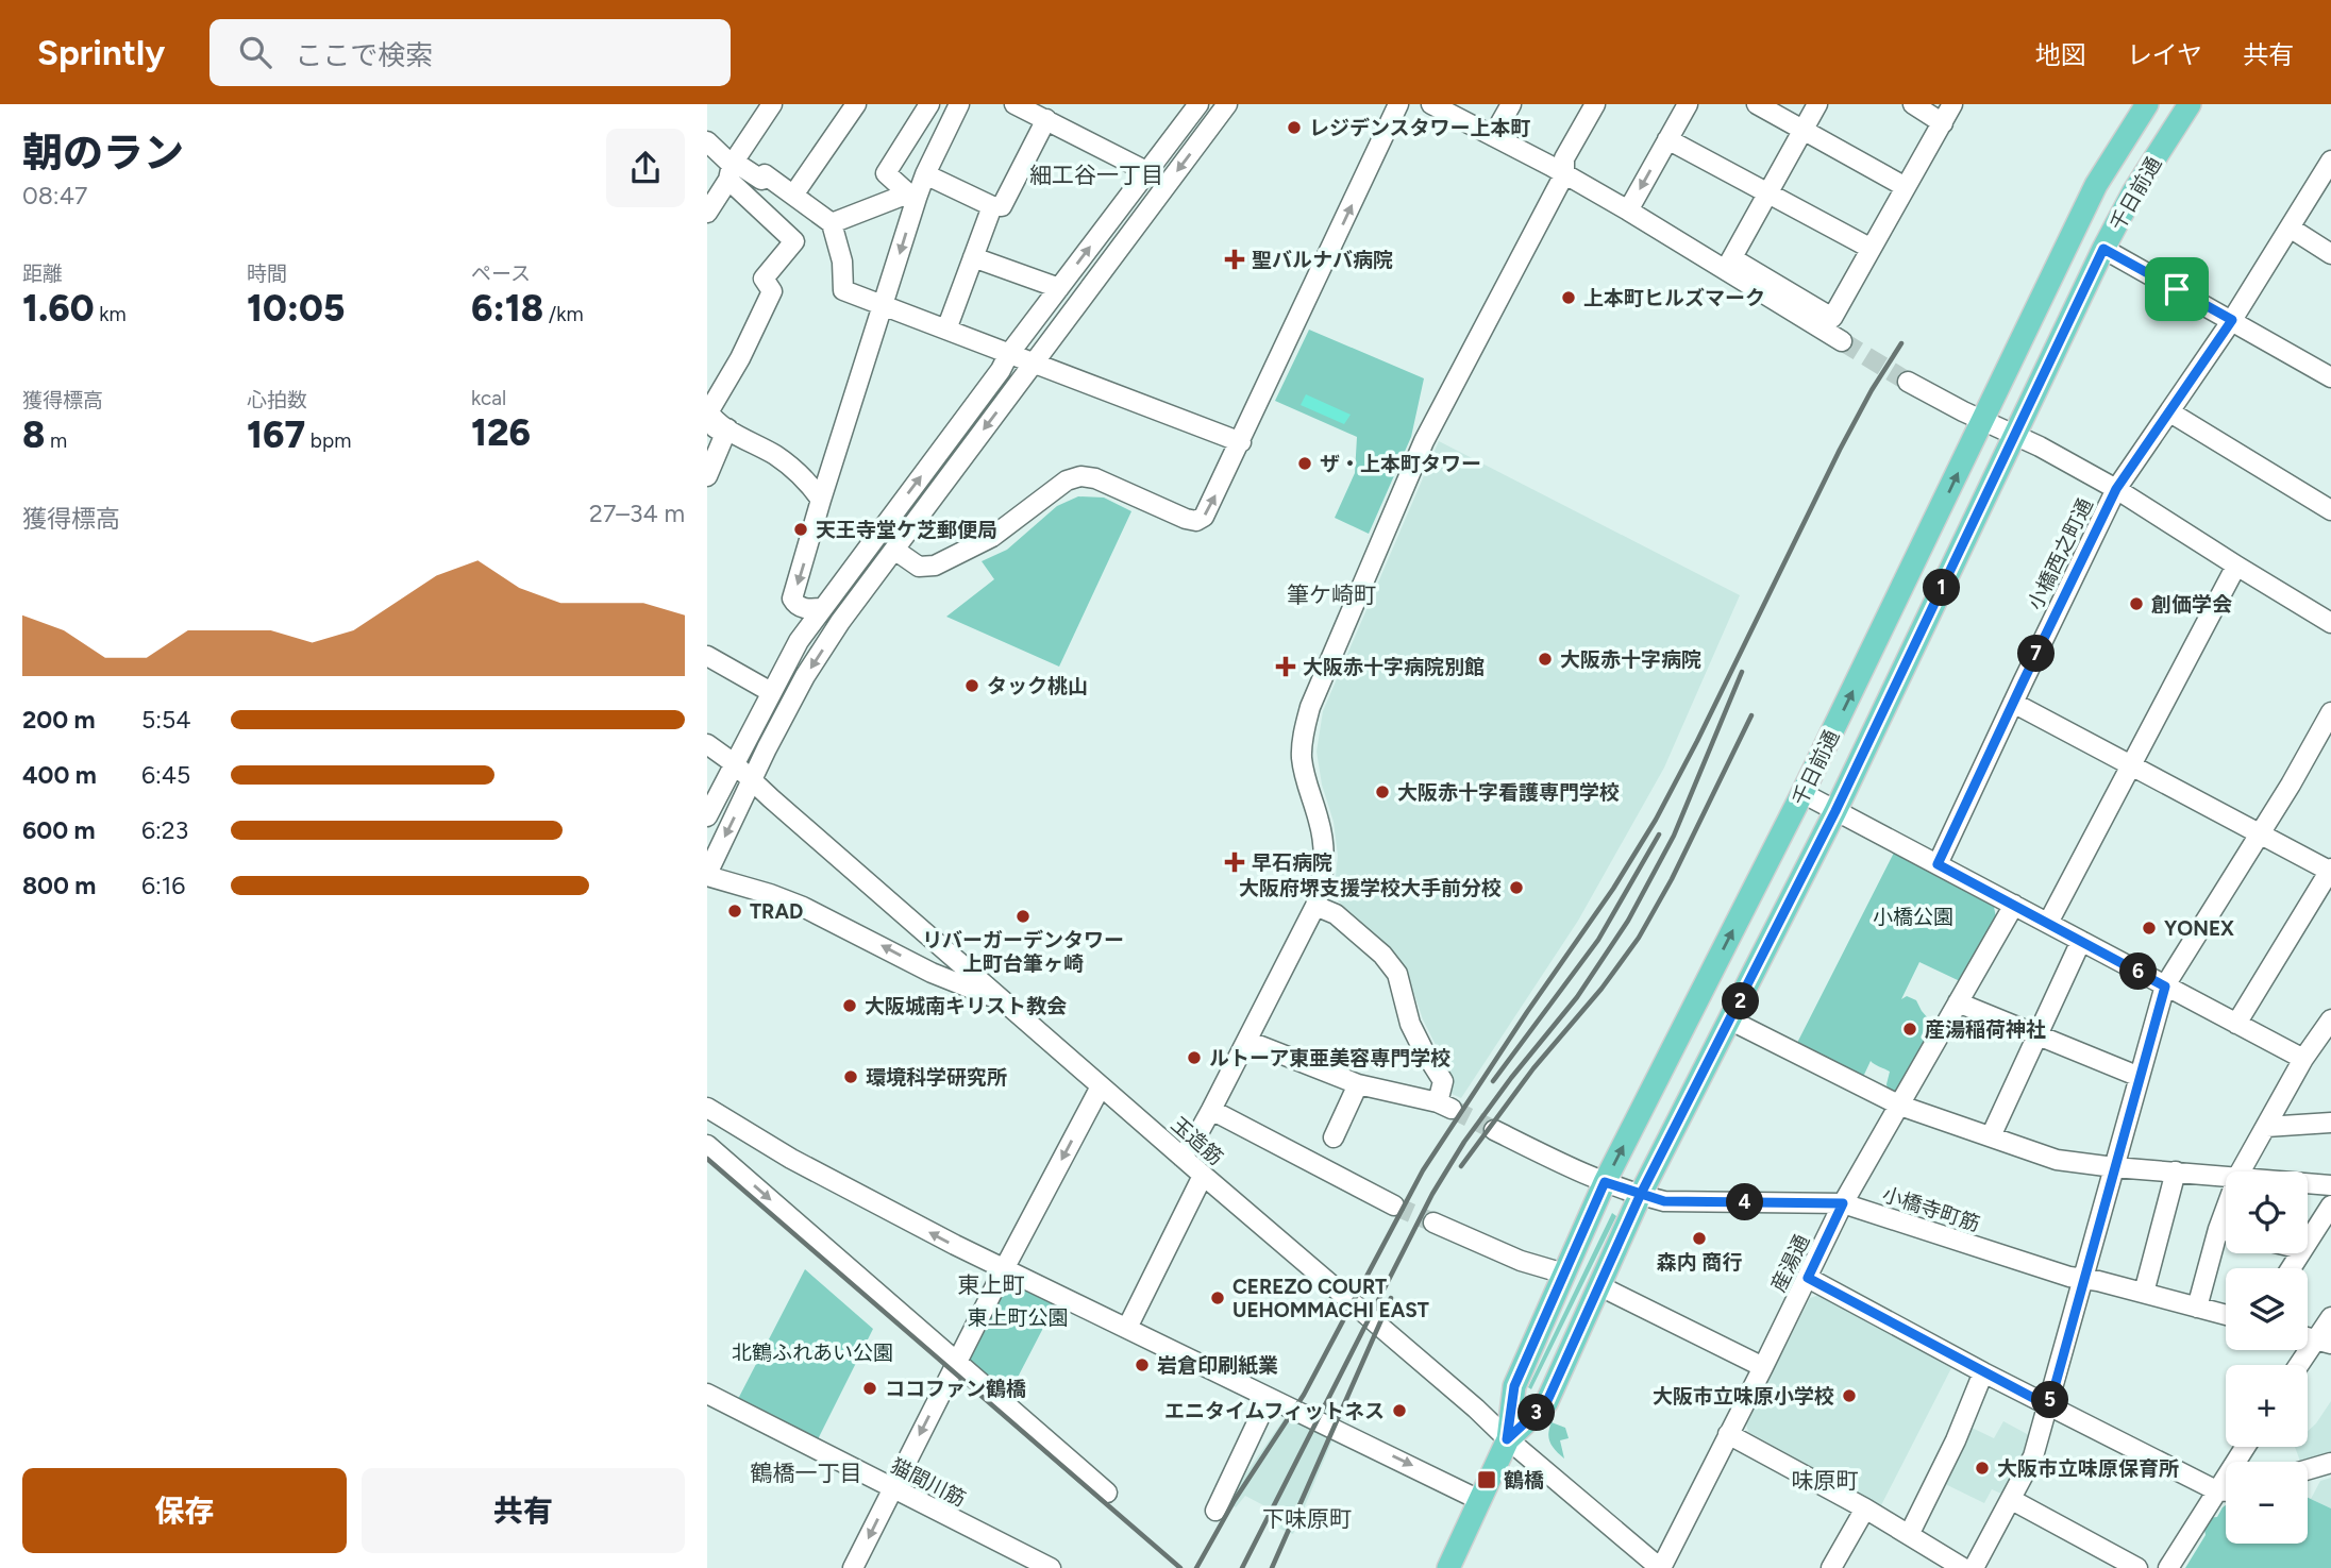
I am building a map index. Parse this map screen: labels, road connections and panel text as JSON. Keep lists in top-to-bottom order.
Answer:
{
  "streets": {
    "main road": ["千日前通"],
    "street": [
      "小橋西之町通",
      "玉造筋",
      "小橋寺町筋",
      "産湯通",
      "猫間川筋"
    ]
  },
  "crossings": [
    ["千日前通", "玉造筋"],
    ["千日前通", "小橋寺町筋"],
    ["玉造筋", "産湯通"],
    ["小橋寺町筋", "産湯通"]
  ],
  "districts": [
    "細工谷一丁目",
    "筆ケ崎町",
    "東上町",
    "鶴橋一丁目",
    "味原町",
    "下味原町"
  ],
  "parks": ["小橋公園", "東上町公園", "北鶴ふれあい公園"],
  "places": {
    "other": [
      "レジデンスタワー上本町",
      "上本町ヒルズマーク",
      "ザ・上本町タワー",
      "天王寺堂ケ芝郵便局",
      "創価学会",
      "大阪赤十字病院",
      "タック桃山",
      "大阪赤十字看護専門学校",
      "大阪府堺支援学校大手前分校",
      "TRAD",
      "リバーガーデンタワー 上町台筆ヶ崎",
      "YONEX",
      "大阪城南キリスト教会",
      "産湯稲荷神社",
      "ルトーア東亜美容専門学校",
      "環境科学研究所",
      "森内 商行",
      "CEREZO COURT UEHOMMACHI EAST",
      "岩倉印刷紙業",
      "ココファン鶴橋",
      "大阪市立味原小学校",
      "エニタイムフィットネス",
      "大阪市立味原保育所"
    ],
    "health": ["聖バルナバ病院", "大阪赤十字病院別館", "早石病院"],
    "transit": ["鶴橋"]
  },
  "page": {
    "header": "Sprintly",
    "search": "ここで検索",
    "nav": ["地図", "レイヤ", "共有"],
    "heading": ["朝のラン", "08:47"],
    "stats": [
      ["距離", "1.60 km"],
      ["時間", "10:05"],
      ["ペース", "6:18 /km"],
      ["獲得標高", "8 m"],
      ["心拍数", "167 bpm"],
      ["kcal", "126"]
    ],
    "chart": ["獲得標高", "27–34 m"],
    "pins": [
      "1",
      "7",
      "6",
      "2",
      "4",
      "5",
      "3"
    ],
    "list": [
      {
        "name": "200 m",
        "note": "5:54"
      },
      {
        "name": "400 m",
        "note": "6:45"
      },
      {
        "name": "600 m",
        "note": "6:23"
      },
      {
        "name": "800 m",
        "note": "6:16"
      }
    ],
    "map_buttons": ["+", "−"],
    "buttons": ["保存", "共有"]
  }
}
